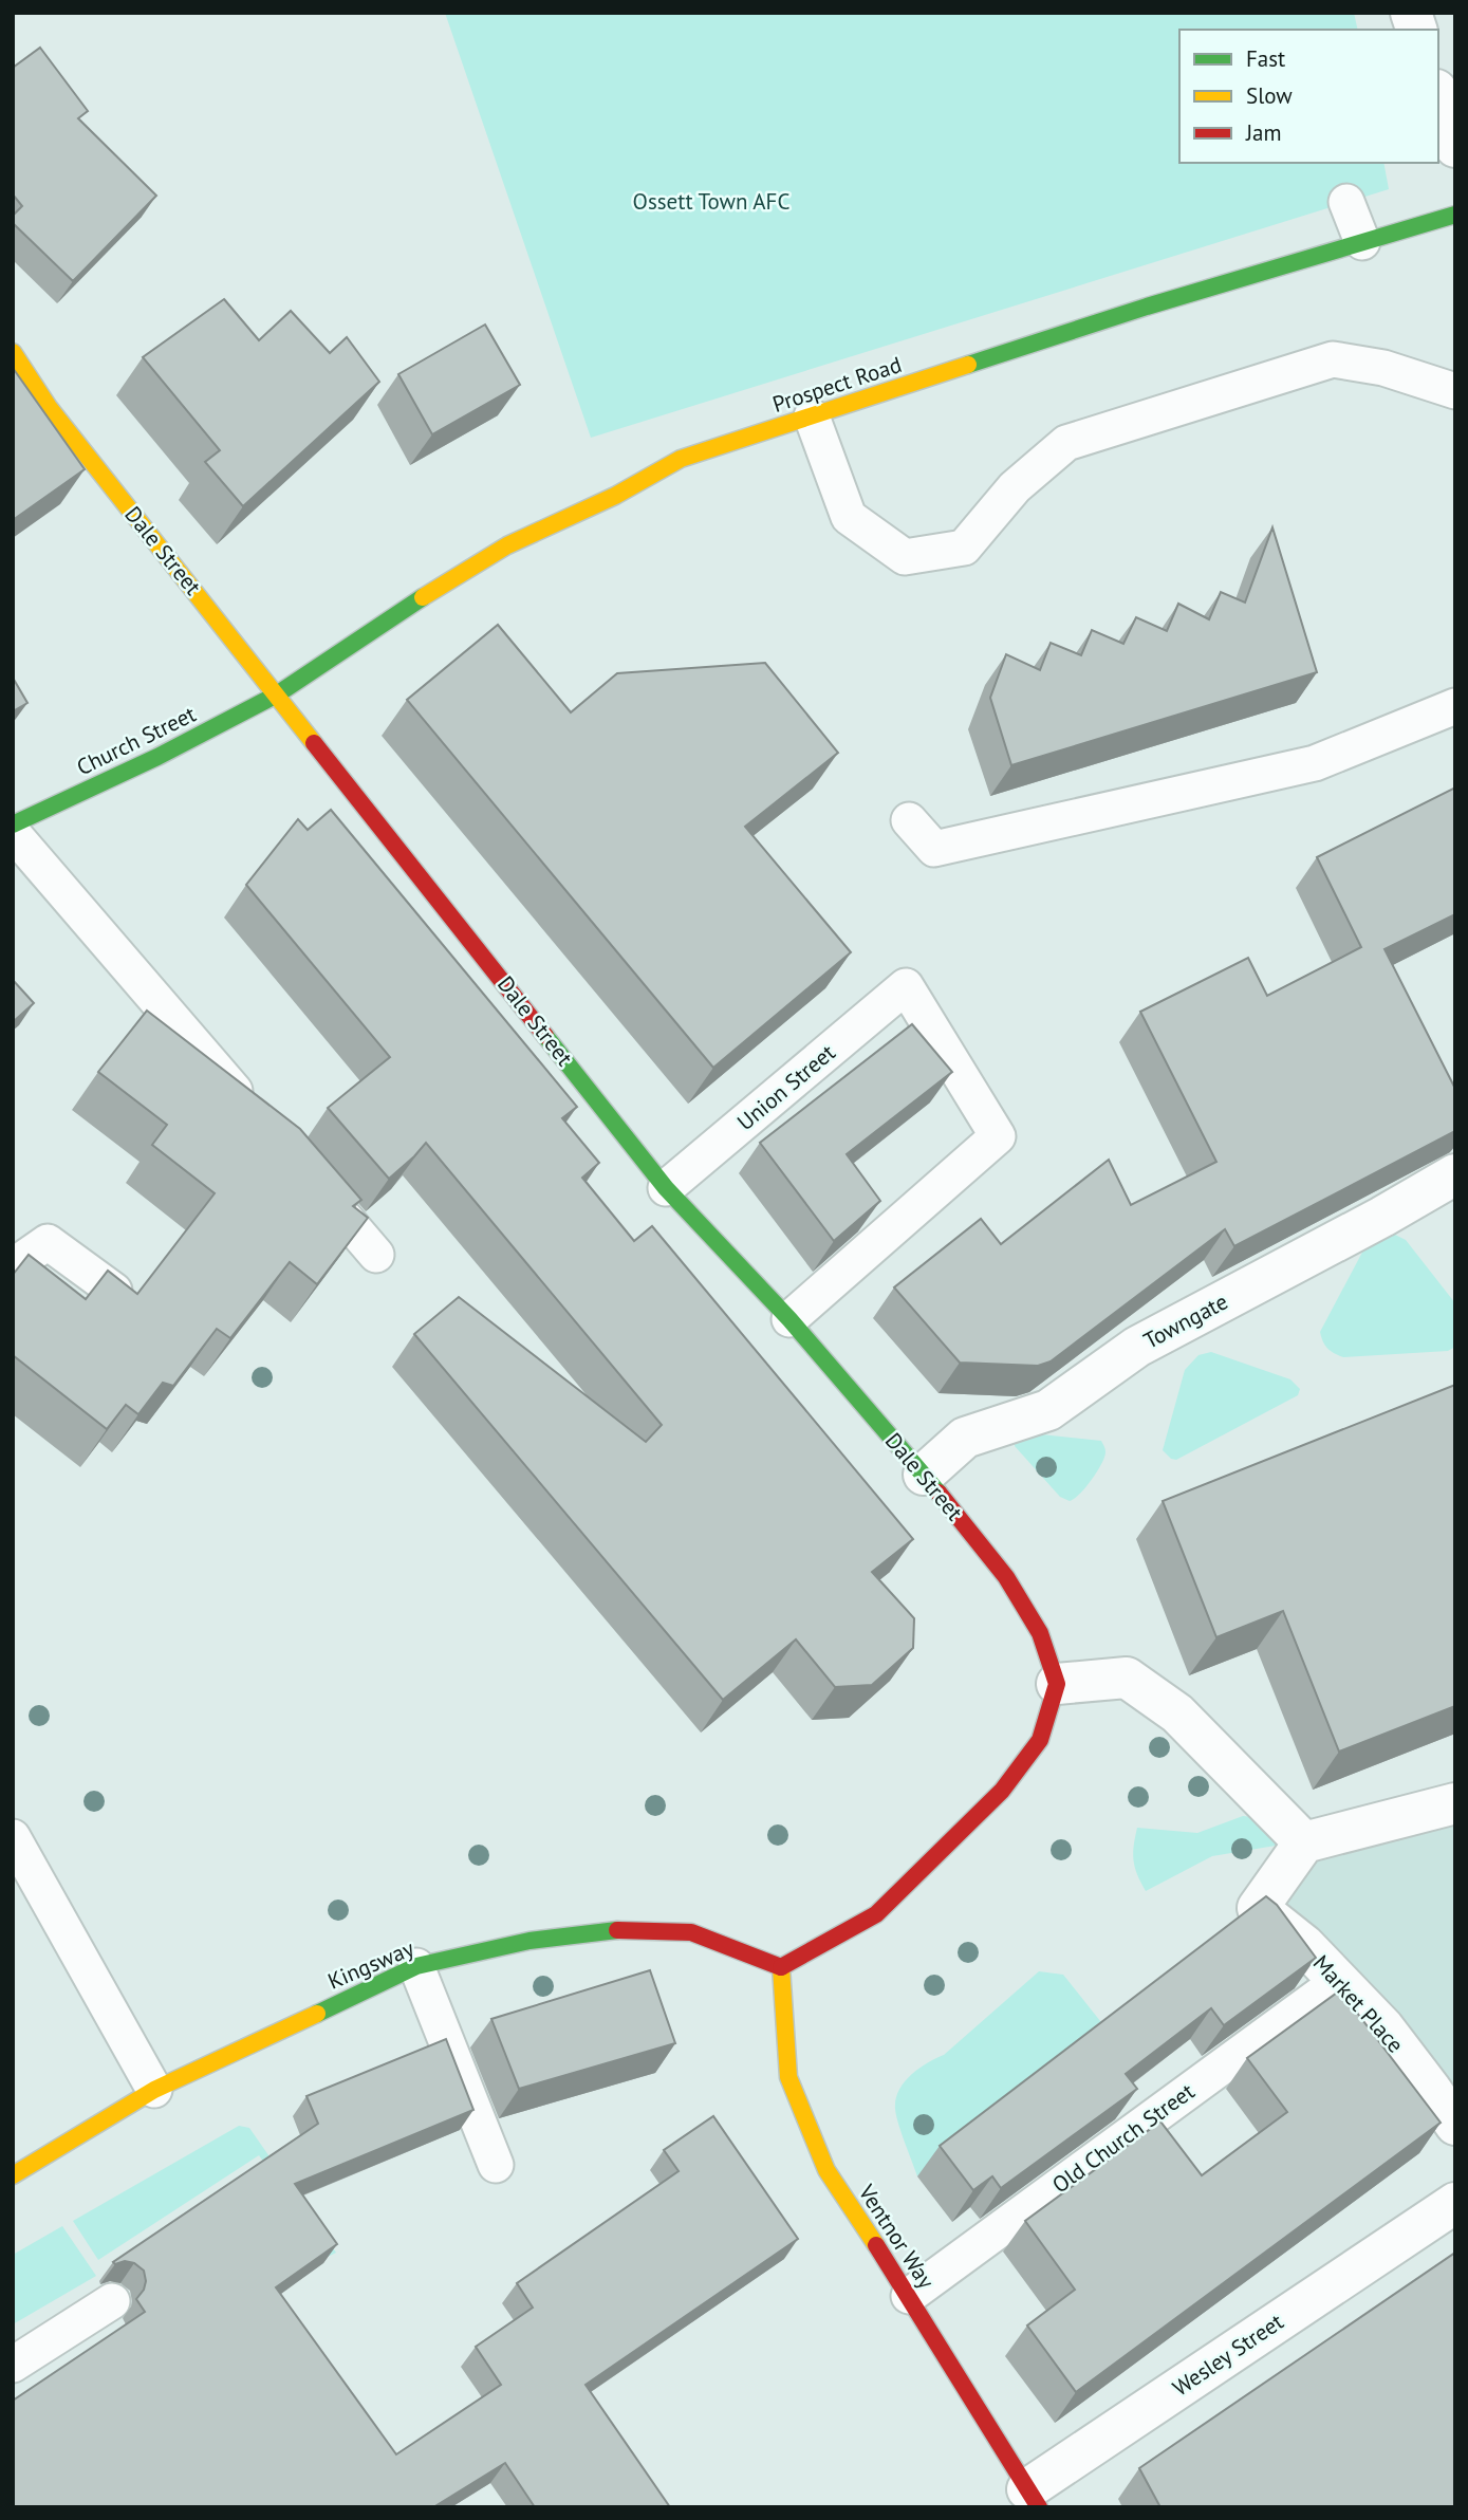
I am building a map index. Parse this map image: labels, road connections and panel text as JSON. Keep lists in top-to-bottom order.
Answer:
{
  "streets": {
    "main road": [
      "Prospect Road",
      "Dale Street",
      "Church Street",
      "Kingsway",
      "Ventnor Way"
    ],
    "street": ["Towngate", "Market Place", "Wesley Street"],
    "lane": ["Union Street", "Old Church Street"]
  },
  "crossings": [
    ["Prospect Road", "Dale Street"],
    ["Prospect Road", "Church Street"],
    ["Dale Street", "Church Street"],
    ["Dale Street", "Union Street"],
    ["Dale Street", "Towngate"],
    ["Kingsway", "Ventnor Way"],
    ["Market Place", "Old Church Street"],
    ["Old Church Street", "Ventnor Way"],
    ["Ventnor Way", "Wesley Street"]
  ],
  "parks": ["Ossett Town AFC"],
  "legend": ["Fast", "Slow", "Jam"]
}
